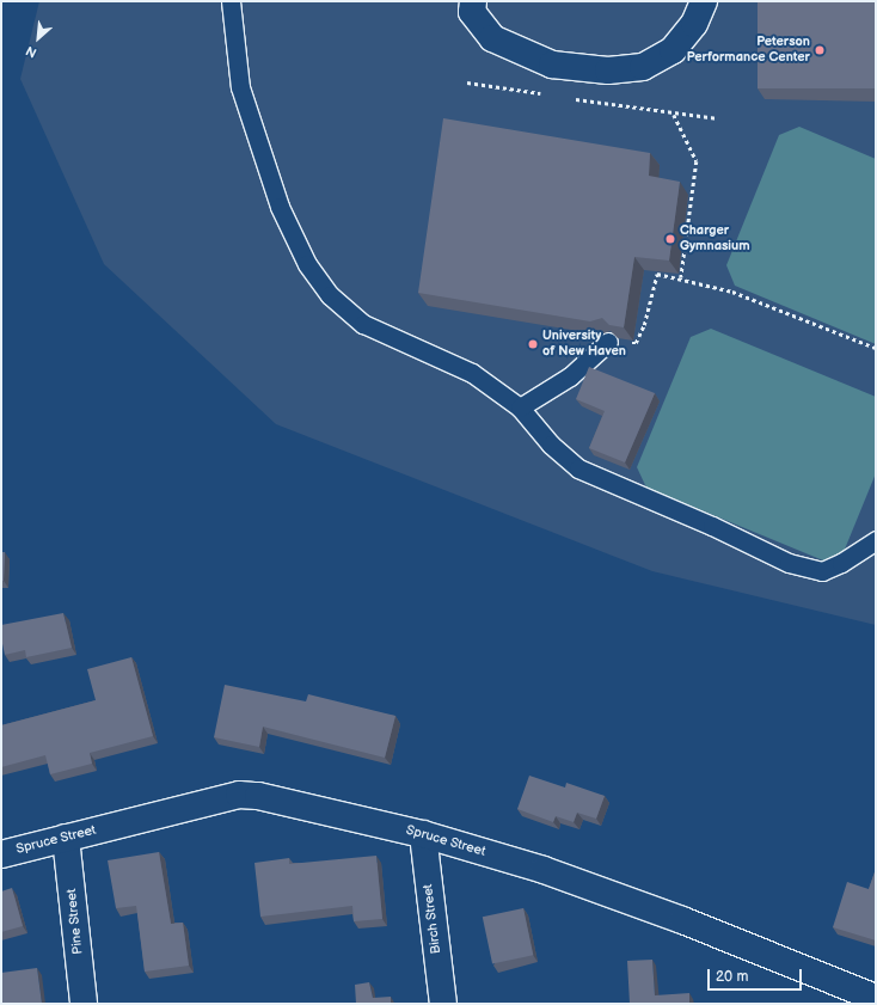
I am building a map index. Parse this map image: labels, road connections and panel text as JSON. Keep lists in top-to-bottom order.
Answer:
{
  "streets": {
    "street": ["Spruce Street", "Birch Street", "Pine Street"]
  },
  "crossings": [
    ["Spruce Street", "Birch Street"],
    ["Spruce Street", "Pine Street"]
  ],
  "places": ["Peterson Performance Center", "Charger Gymnasium", "University of New Haven"],
  "scale_bar": "20 m",
  "north": "bottom left"
}
